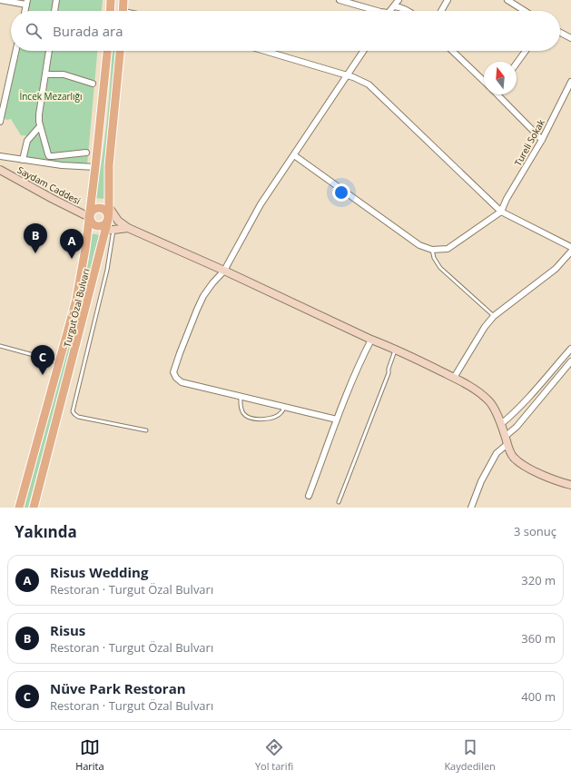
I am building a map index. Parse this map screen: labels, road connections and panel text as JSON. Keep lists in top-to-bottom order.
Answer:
{
  "streets": {
    "main road": ["Turgut Özal Bulvarı"],
    "street": ["Tureli Sokak", "Saydam Caddesi"]
  },
  "crossings": [
    ["Saydam Caddesi", "Turgut Özal Bulvarı"]
  ],
  "parks": ["İncek Mezarlığı"],
  "north": "top",
  "page": {
    "search": "Burada ara",
    "pins": ["B", "A", "C"],
    "heading": ["Yakında", "3 sonuç"],
    "list": [
      {
        "mark": "A",
        "name": "Risus Wedding",
        "note": "Restoran · Turgut Özal Bulvarı",
        "value": "320 m"
      },
      {
        "mark": "B",
        "name": "Risus",
        "note": "Restoran · Turgut Özal Bulvarı",
        "value": "360 m"
      },
      {
        "mark": "C",
        "name": "Nüve Park Restoran",
        "note": "Restoran · Turgut Özal Bulvarı",
        "value": "400 m"
      }
    ],
    "nav": ["Harita", "Yol tarifi", "Kaydedilen"]
  }
}
